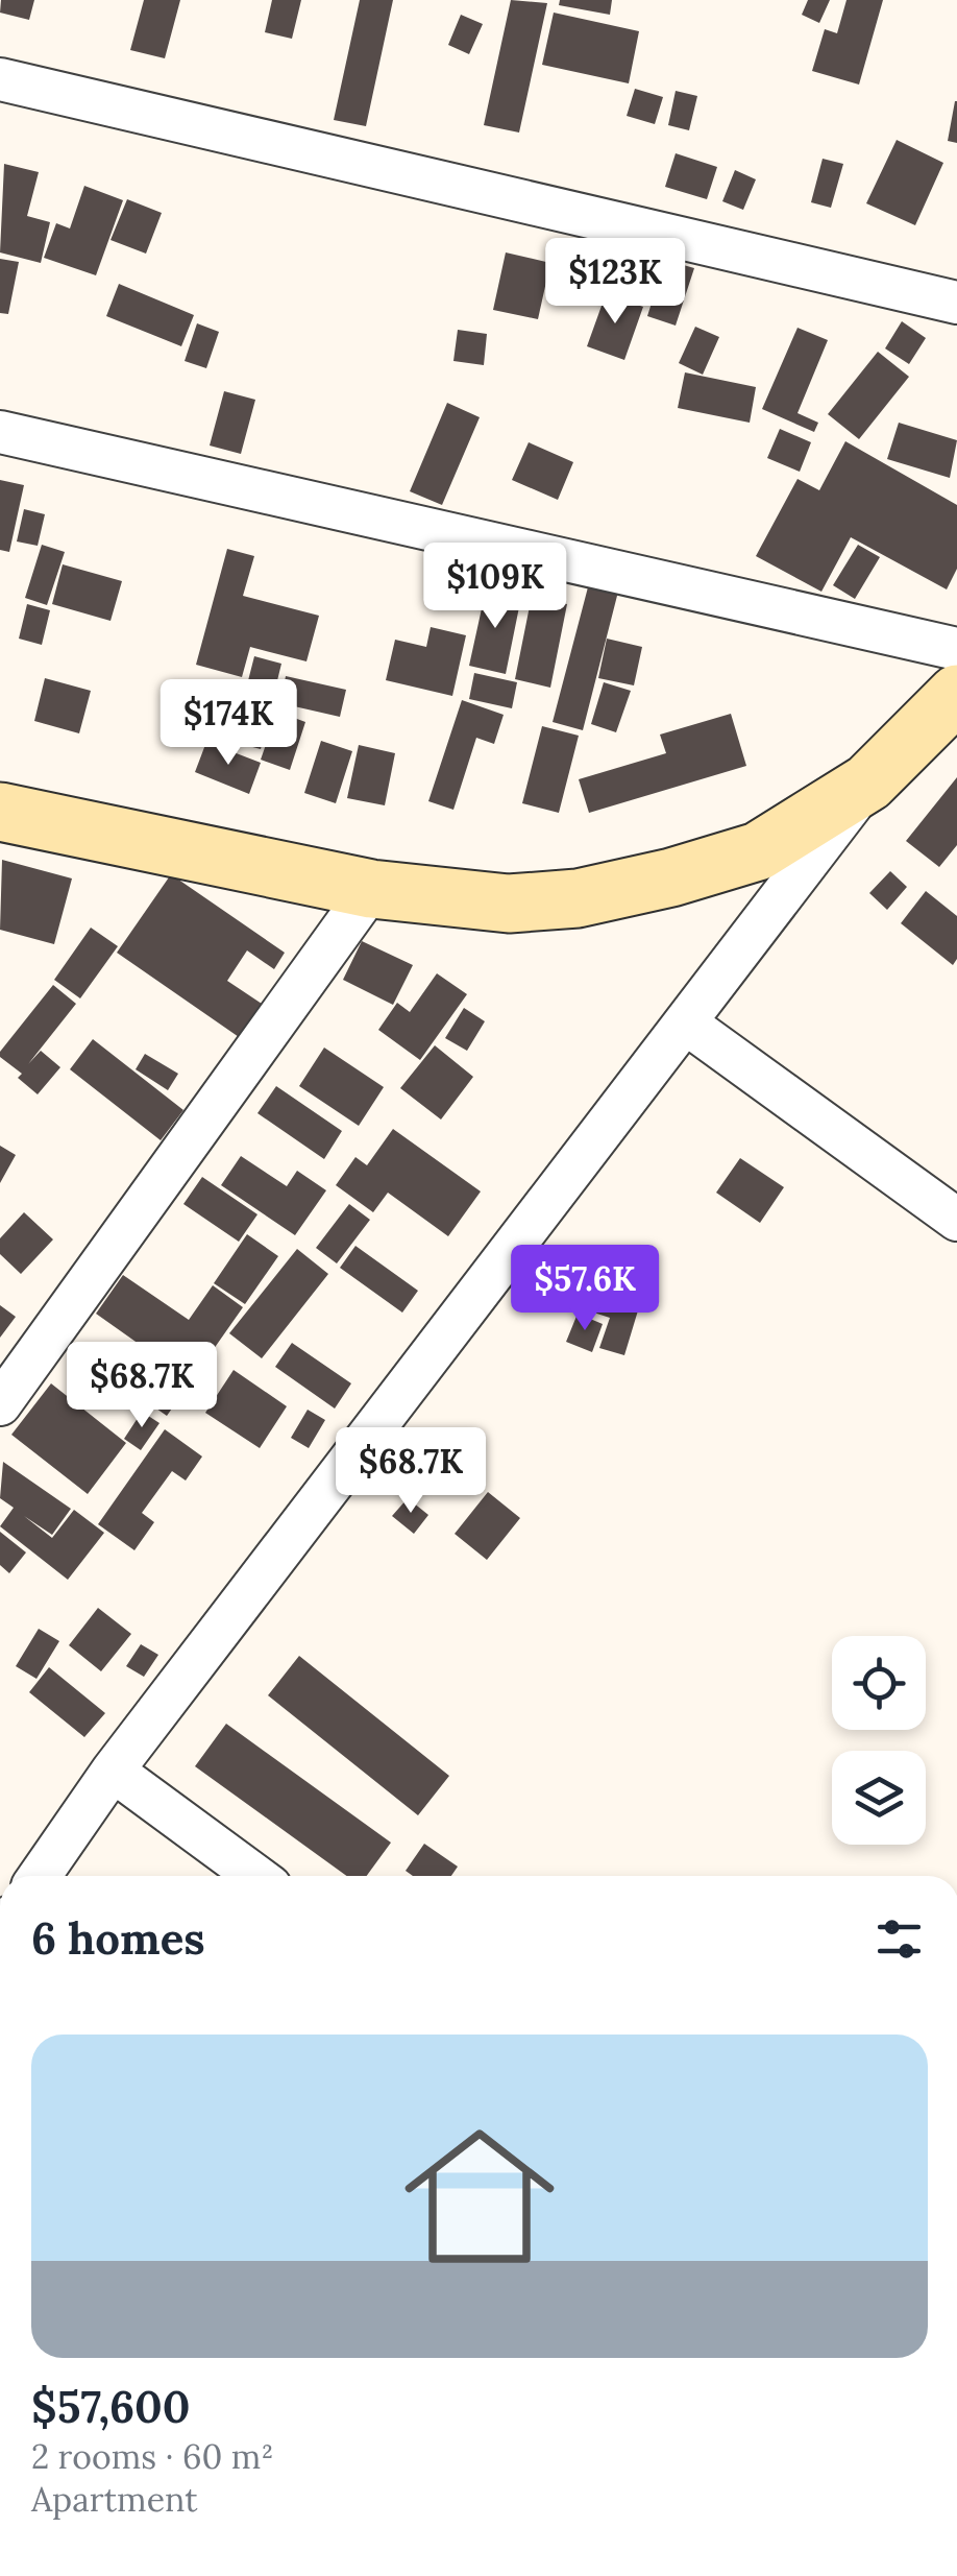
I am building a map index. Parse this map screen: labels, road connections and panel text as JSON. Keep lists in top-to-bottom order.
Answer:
{
  "page": {
    "price": [
      "$123K",
      "$109K",
      "$174K",
      "$57.6K",
      "$68.7K",
      "$68.7K"
    ],
    "heading": "6 homes",
    "list": [
      {
        "name": "$57,600",
        "note": "2 rooms · 60 m² · Apartment"
      }
    ]
  }
}
